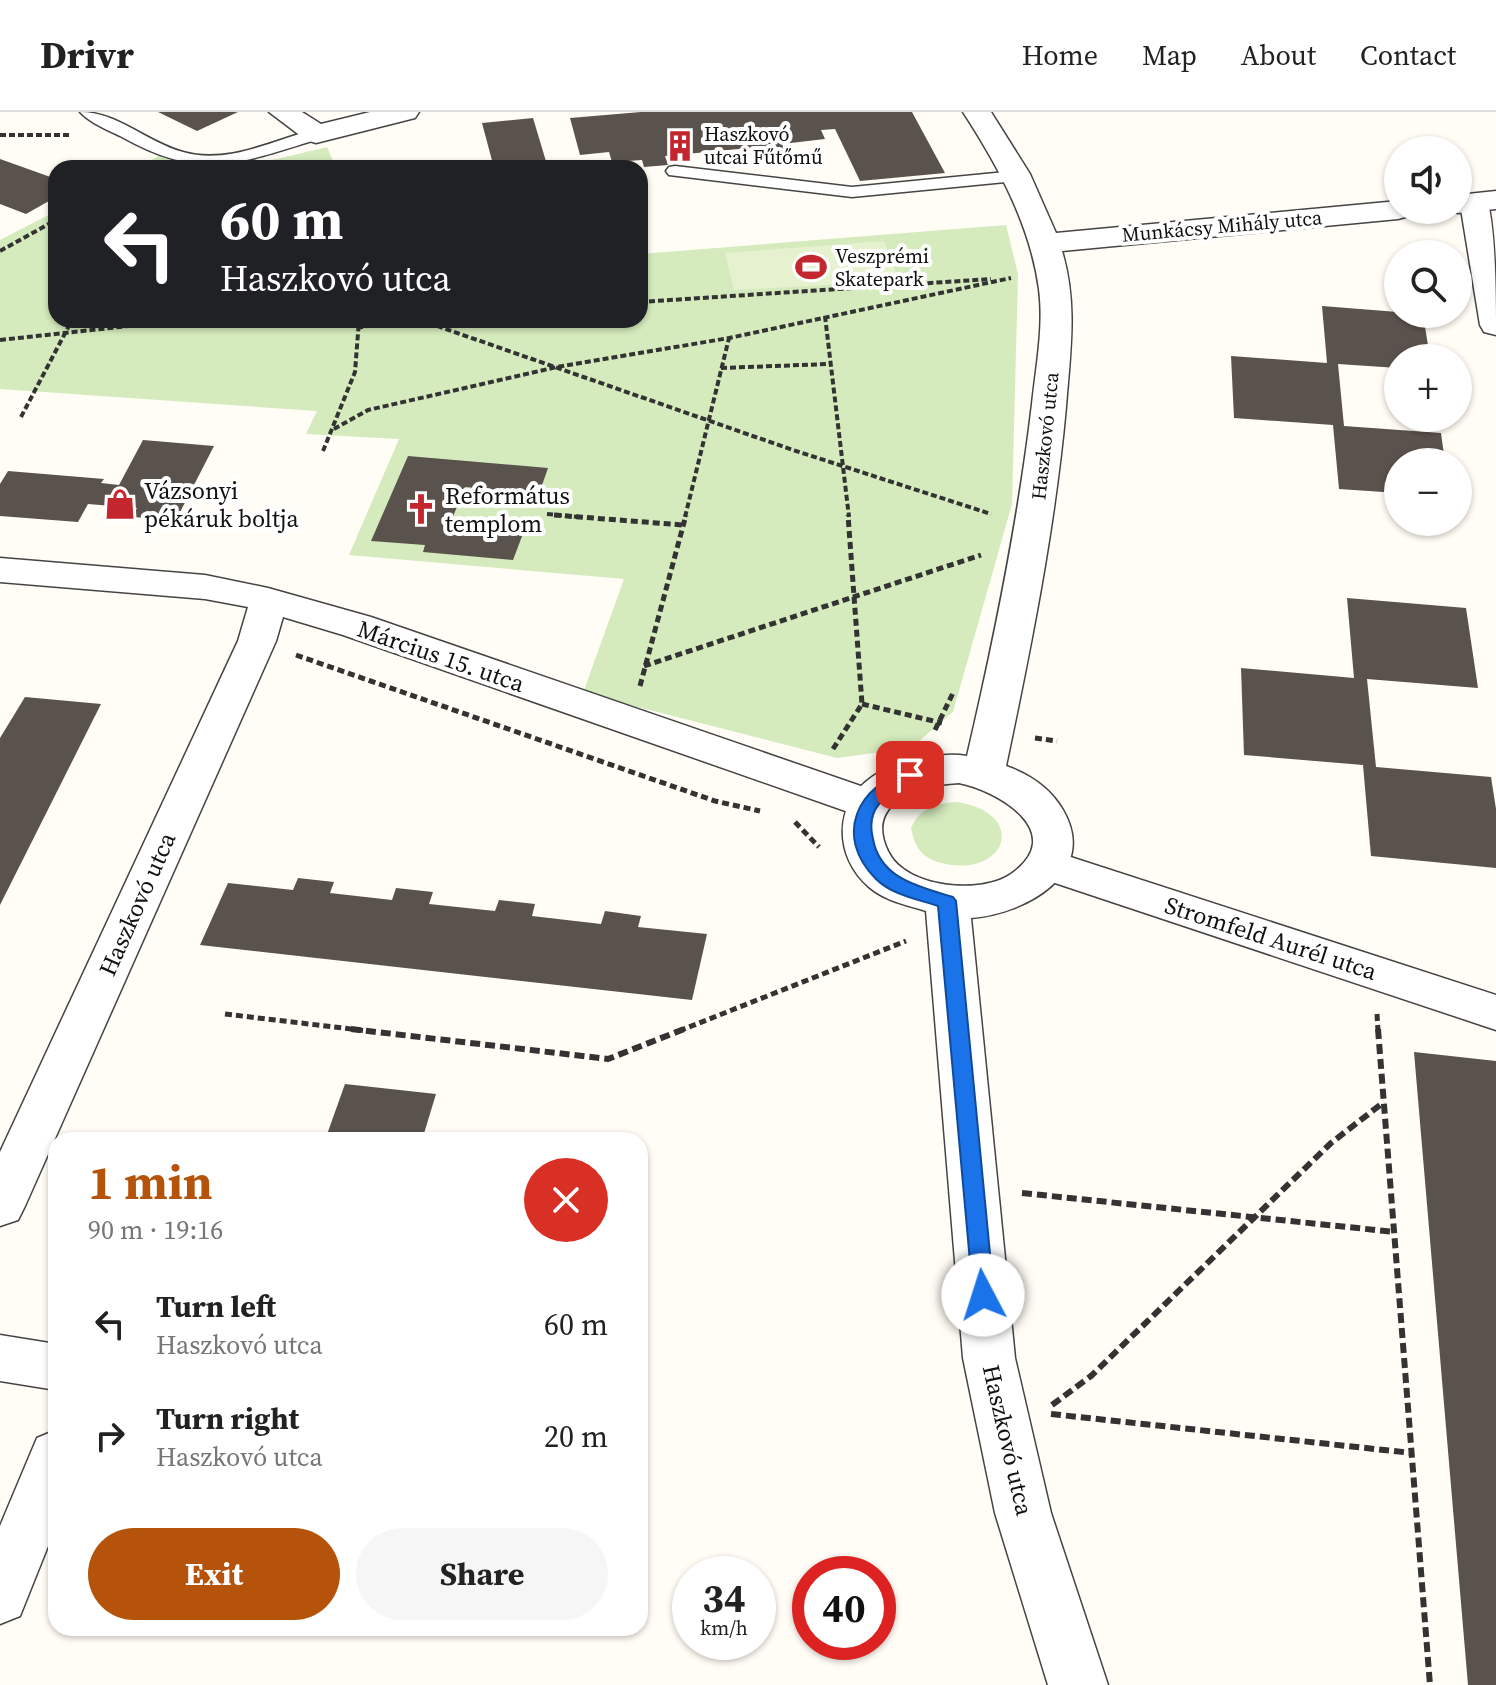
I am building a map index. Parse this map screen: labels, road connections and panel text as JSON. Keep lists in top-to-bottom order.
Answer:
{
  "streets": {
    "street": [
      "Munkácsy Mihály utca",
      "Haszkovó utca",
      "Március 15. utca",
      "Stromfeld Aurél utca"
    ]
  },
  "crossings": [
    ["Munkácsy Mihály utca", "Haszkovó utca"],
    ["Haszkovó utca", "Március 15. utca"],
    ["Haszkovó utca", "Stromfeld Aurél utca"],
    ["Március 15. utca", "Stromfeld Aurél utca"]
  ],
  "places": {
    "building": ["Haszkovó utcai Fűtőmű"],
    "sports": ["Veszprémi Skatepark"],
    "shop": ["Vázsonyi pékáruk boltja"],
    "church": ["Református templom"]
  },
  "page": {
    "header": "Drivr",
    "nav": [
      "Home",
      "Map",
      "About",
      "Contact"
    ],
    "map_buttons": ["+", "−"],
    "turn": ["60 m", "Haszkovó utca"],
    "heading": ["1 min", "90 m · 19:16"],
    "list": [
      {
        "name": "Turn left",
        "note": "Haszkovó utca",
        "value": "60 m"
      },
      {
        "name": "Turn right",
        "note": "Haszkovó utca",
        "value": "20 m"
      }
    ],
    "buttons": ["Exit", "Share"],
    "speed": "34 km/h",
    "limit": "40"
  }
}
